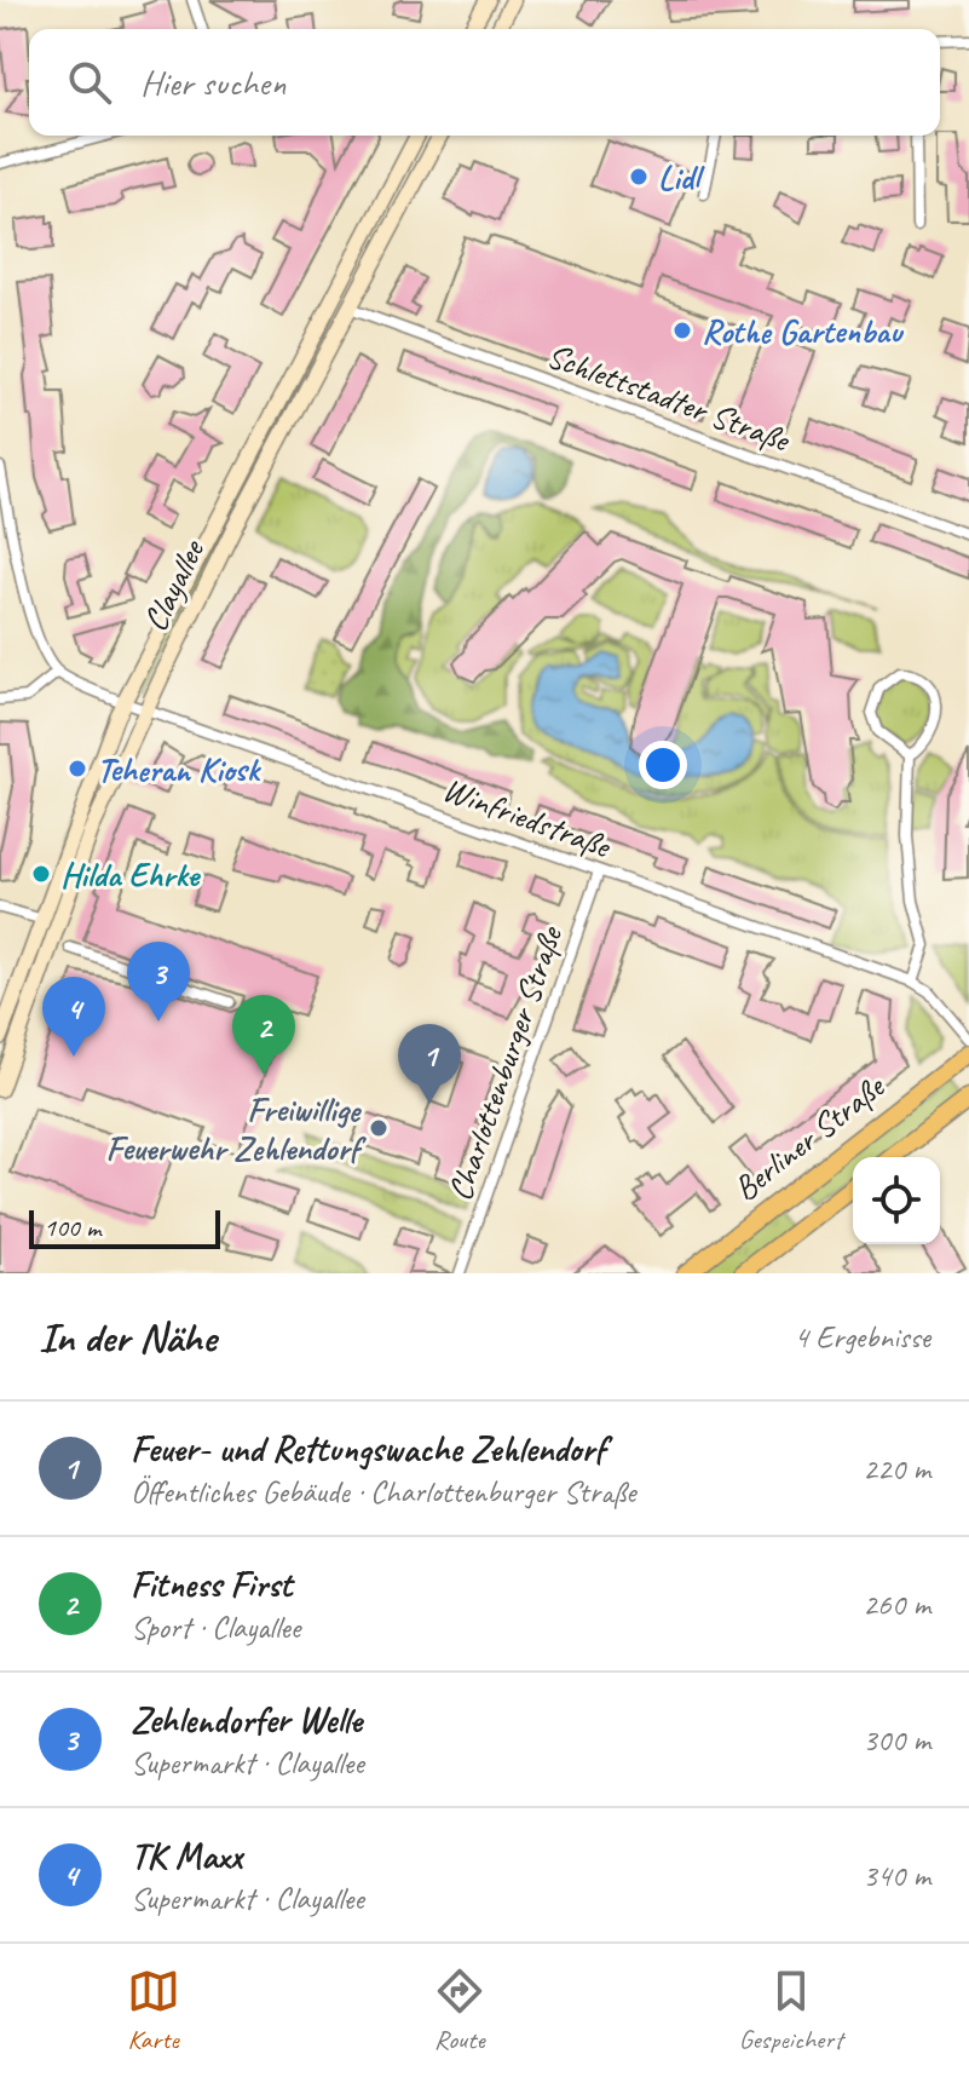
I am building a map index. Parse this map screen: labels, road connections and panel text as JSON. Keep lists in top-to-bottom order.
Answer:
{
  "streets": {
    "main road": ["Clayallee", "Berliner Straße"],
    "street": ["Schlettstadter Straße", "Winfriedstraße", "Charlottenburger Straße"]
  },
  "crossings": [
    ["Schlettstadter Straße", "Clayallee"],
    ["Clayallee", "Winfriedstraße"],
    ["Winfriedstraße", "Charlottenburger Straße"]
  ],
  "places": [
    "Lidl",
    "Rothe Gartenbau",
    "Teheran Kiosk",
    "Hilda Ehrke",
    "Freiwillige Feuerwehr Zehlendorf"
  ],
  "scale_bar": "100 m",
  "page": {
    "search": "Hier suchen",
    "pins": [
      "3",
      "4",
      "2",
      "1"
    ],
    "scale": "100 m",
    "heading": ["In der Nähe", "4 Ergebnisse"],
    "list": [
      {
        "mark": "1",
        "name": "Feuer- und Rettungswache Zehlendorf",
        "note": "Öffentliches Gebäude · Charlottenburger Straße",
        "value": "220 m"
      },
      {
        "mark": "2",
        "name": "Fitness First",
        "note": "Sport · Clayallee",
        "value": "260 m"
      },
      {
        "mark": "3",
        "name": "Zehlendorfer Welle",
        "note": "Supermarkt · Clayallee",
        "value": "300 m"
      },
      {
        "mark": "4",
        "name": "TK Maxx",
        "note": "Supermarkt · Clayallee",
        "value": "340 m"
      }
    ],
    "nav": ["Karte", "Route", "Gespeichert"]
  }
}
